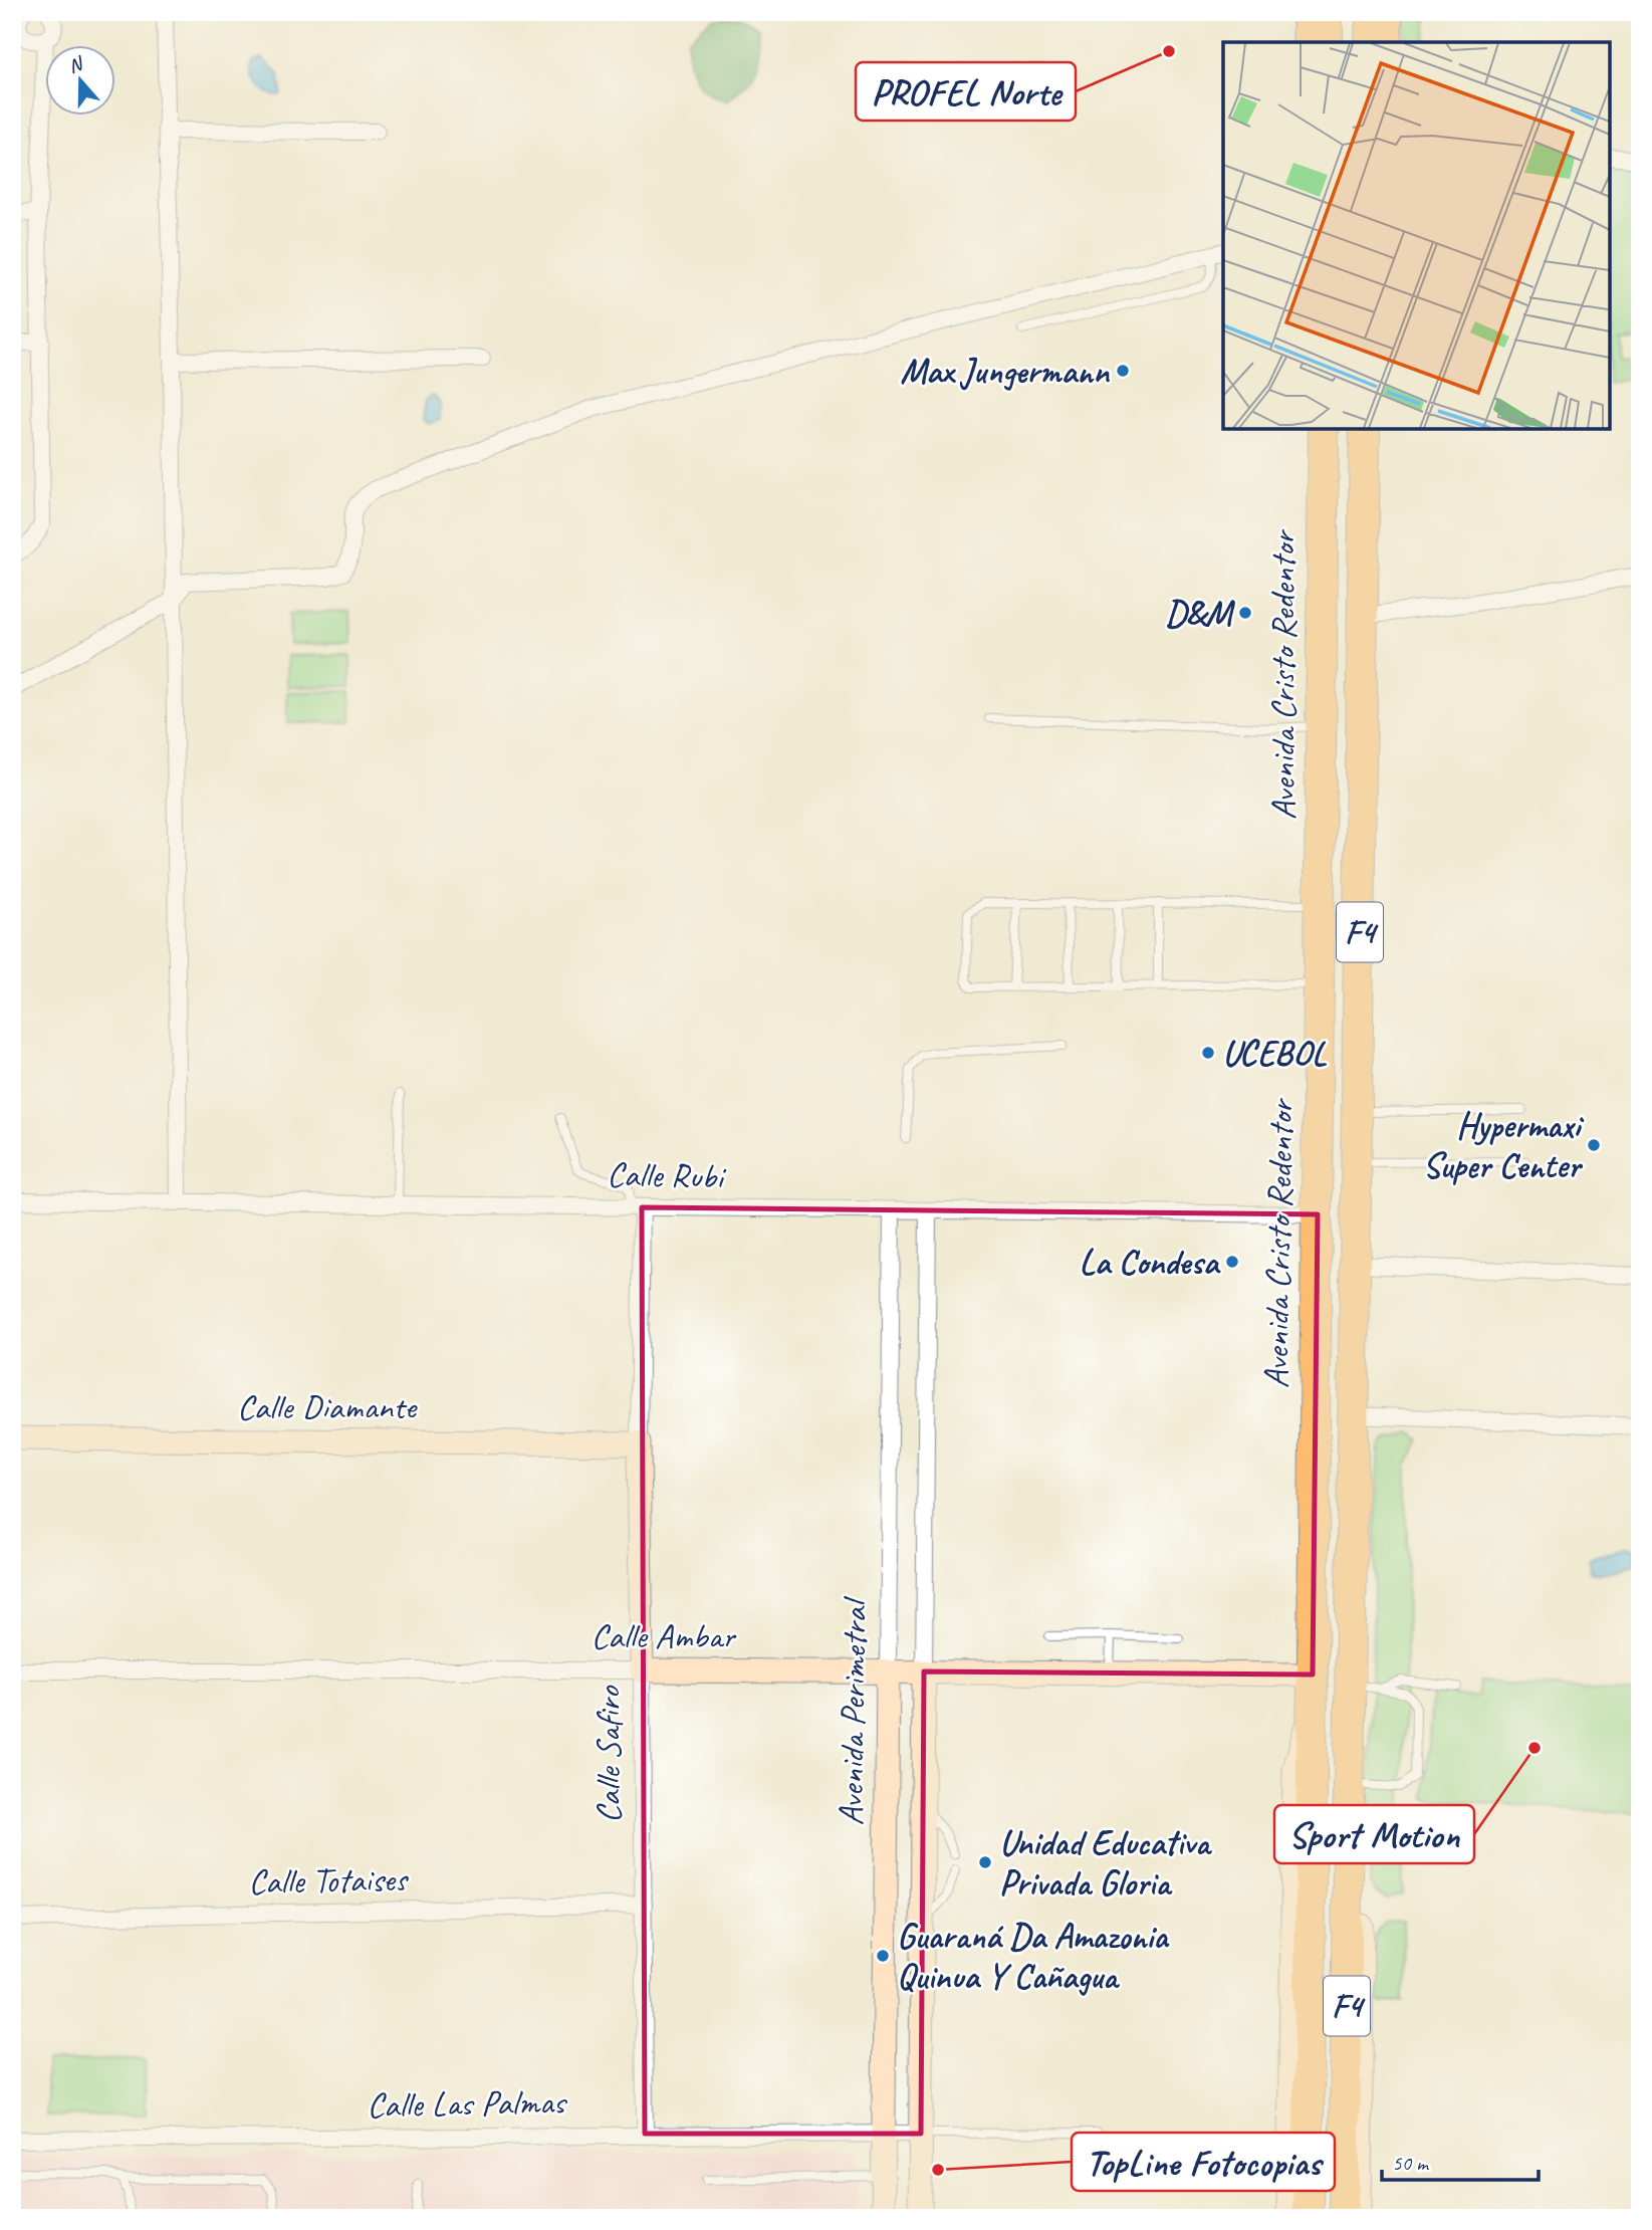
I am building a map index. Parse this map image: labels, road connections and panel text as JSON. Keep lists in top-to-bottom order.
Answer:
{
  "streets": {
    "highway": ["Avenida Cristo Redentor", "F4"],
    "street": [
      "Calle Rubi",
      "Calle Diamante",
      "Calle Ambar",
      "Avenida Perimetral",
      "Calle Safiro",
      "Calle Totaises",
      "Calle Las Palmas"
    ]
  },
  "crossings": [
    ["Avenida Cristo Redentor", "Calle Rubi"],
    ["Avenida Cristo Redentor", "Calle Ambar"],
    ["Calle Rubi", "Avenida Perimetral"],
    ["Calle Rubi", "Calle Safiro"],
    ["Calle Diamante", "Calle Safiro"],
    ["Calle Ambar", "Avenida Perimetral"],
    ["Calle Ambar", "Calle Safiro"],
    ["Avenida Perimetral", "Calle Las Palmas"],
    ["Calle Safiro", "Calle Totaises"],
    ["Calle Safiro", "Calle Las Palmas"]
  ],
  "places": [
    "PROFEL Norte",
    "Max Jungermann",
    "D&M",
    "UCEBOL",
    "Hypermaxi Super Center",
    "La Condesa",
    "Sport Motion",
    "Unidad Educativa Privada Gloria",
    "Guaraná Da Amazonia Quinua Y Cañagua",
    "TopLine Fotocopias"
  ],
  "scale_bar": "50 m",
  "north": "top"
}
